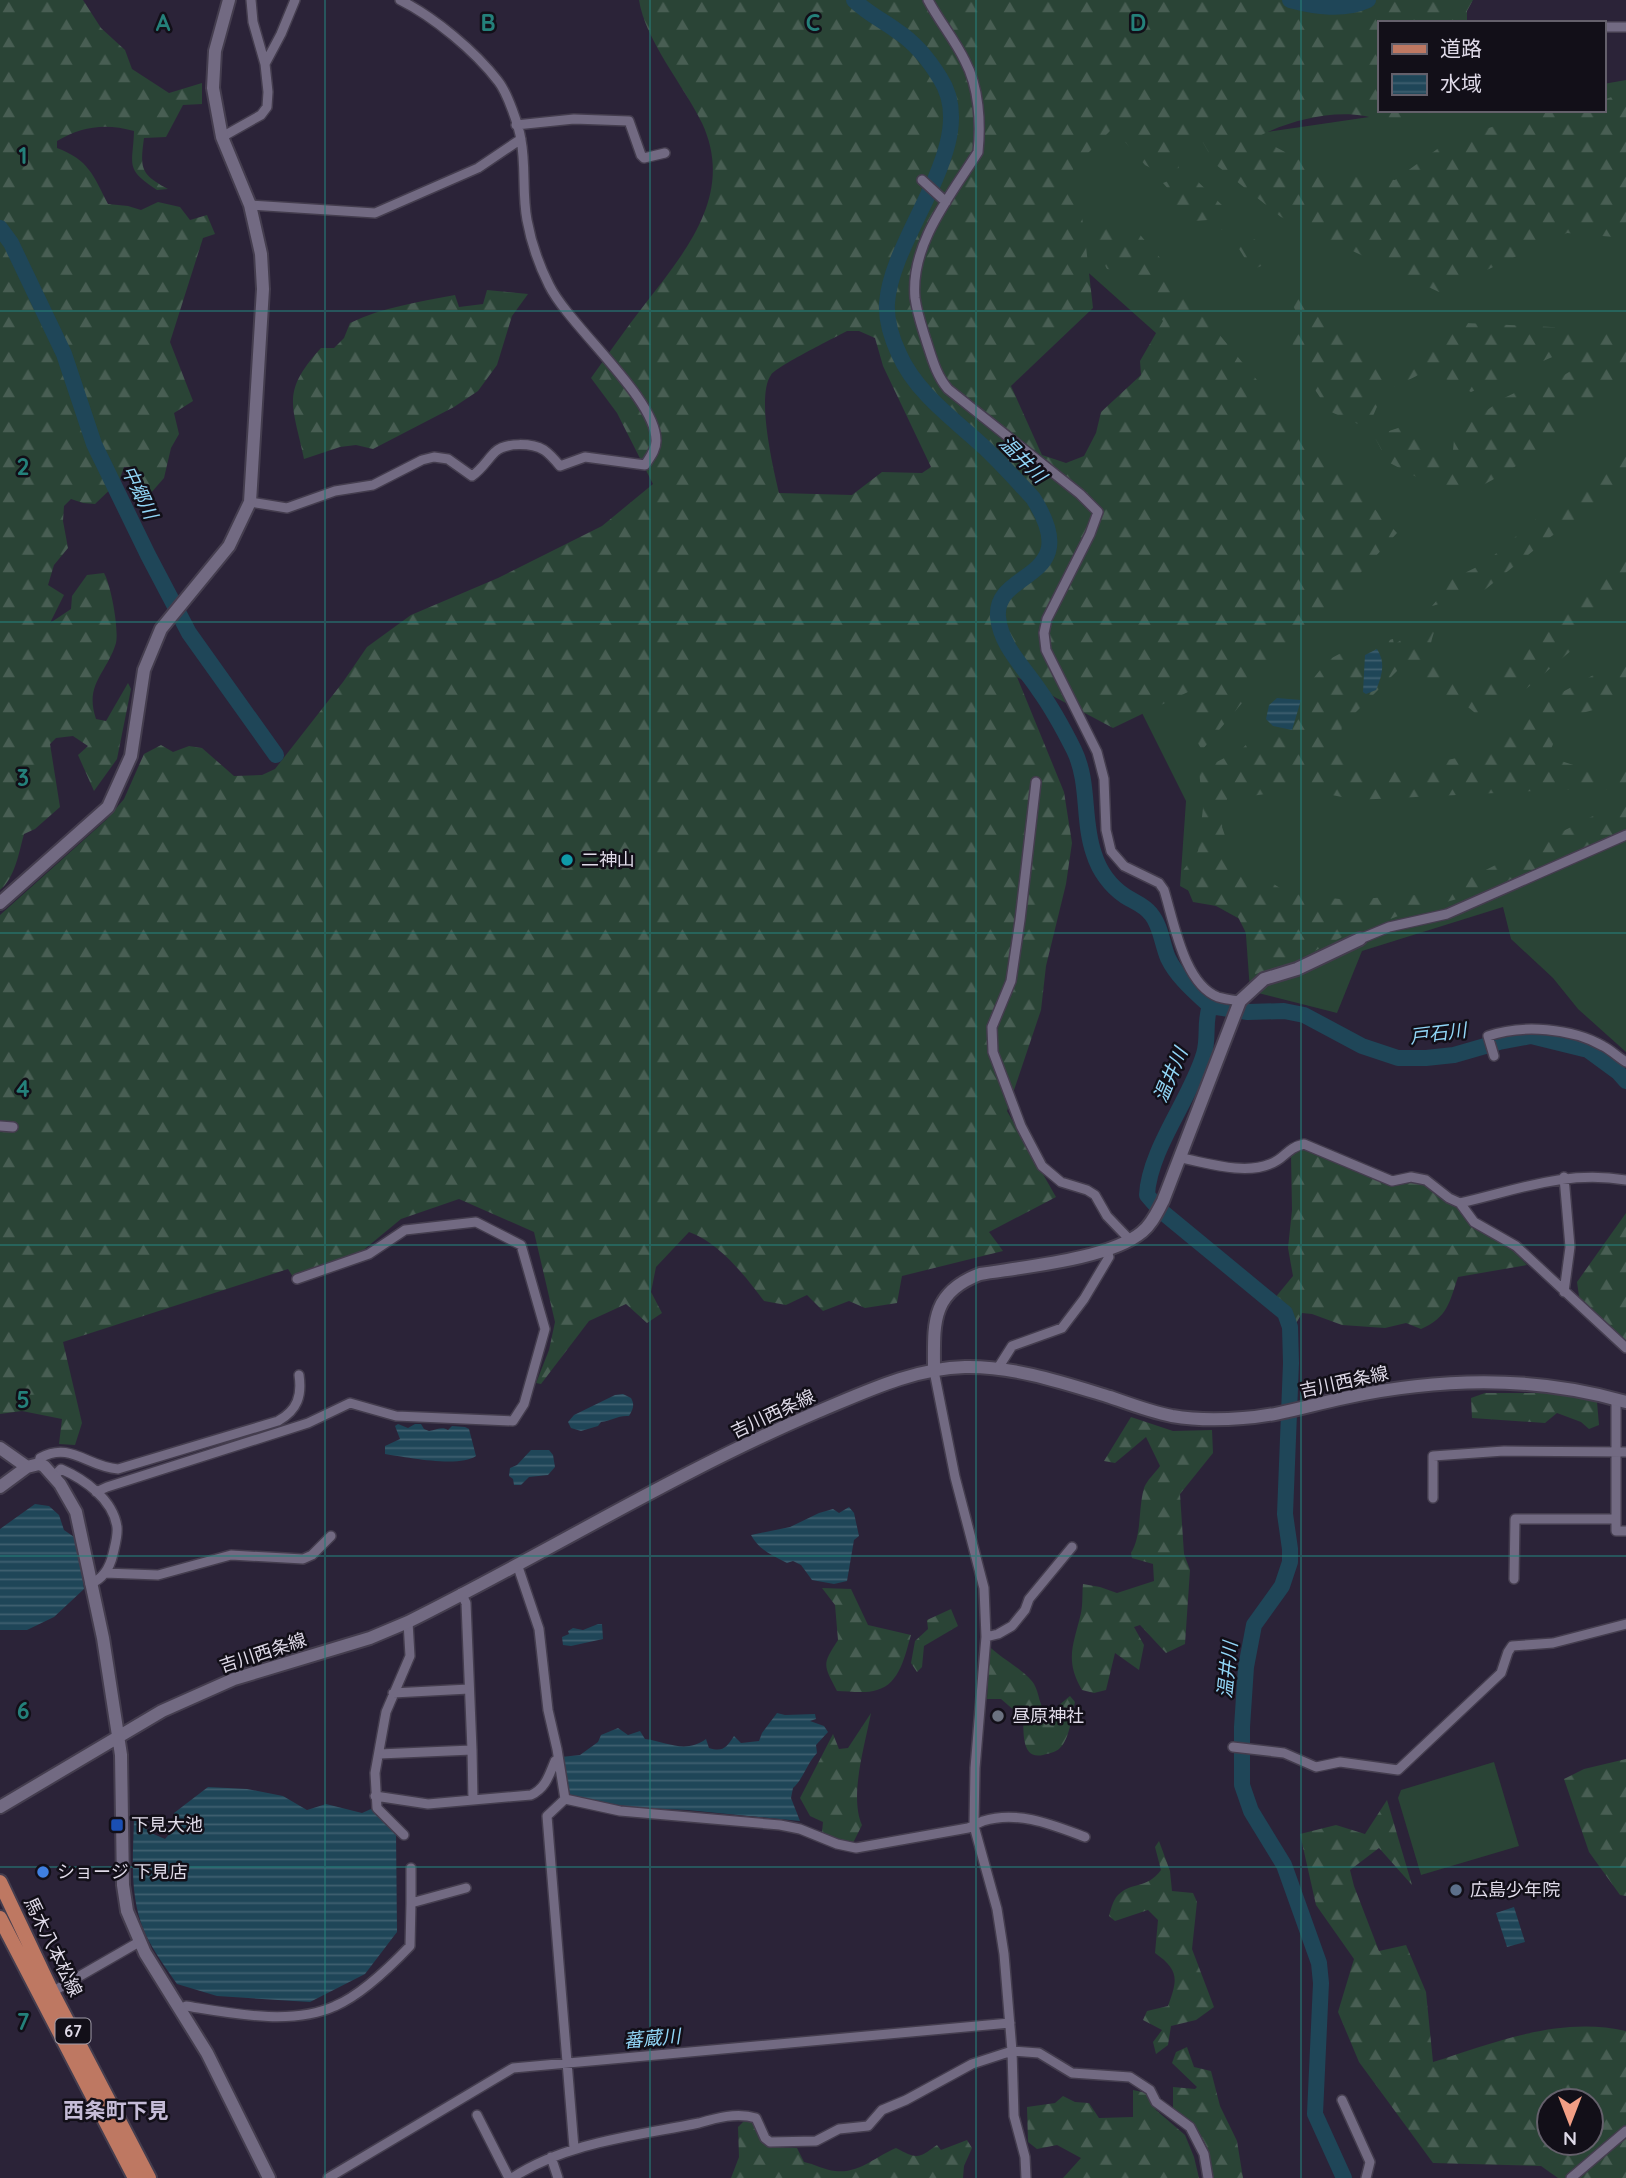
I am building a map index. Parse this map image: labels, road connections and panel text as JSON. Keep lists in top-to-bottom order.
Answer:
{
  "streets": {
    "main road": ["馬木八本松線", "67"],
    "street": ["吉川西条線"]
  },
  "districts": ["西条町下見"],
  "water": [
    "温井川",
    "中郷川",
    "戸石川",
    "蕃蔵川"
  ],
  "places": {
    "other": [
      "二神山",
      "昼原神社",
      "ショージ 下見店",
      "広島少年院"
    ],
    "transit": ["下見大池"]
  },
  "legend": ["道路", "水域"],
  "north": "bottom",
  "grid": {
    "columns": [
      "A",
      "B",
      "C",
      "D"
    ],
    "rows": [
      "1",
      "2",
      "3",
      "4",
      "5",
      "6",
      "7"
    ]
  }
}
